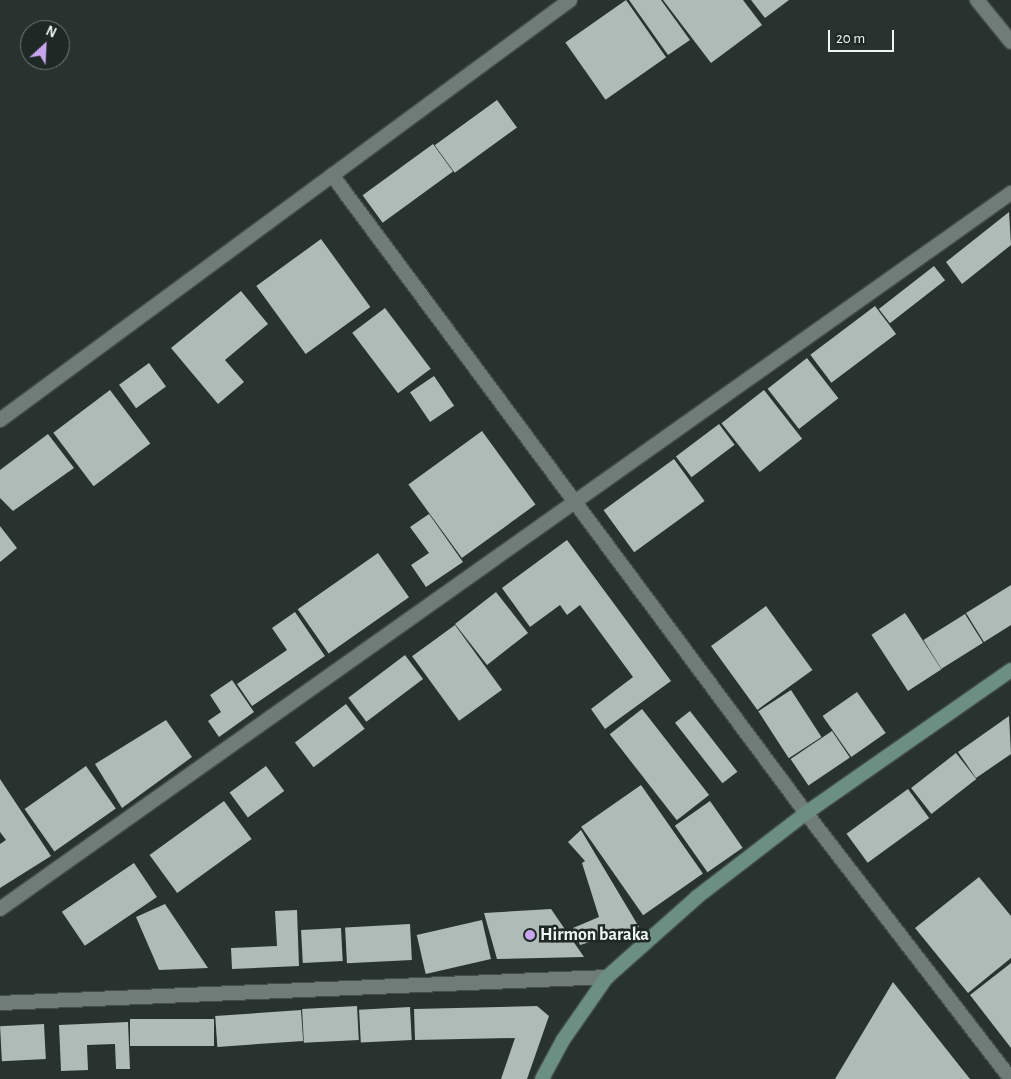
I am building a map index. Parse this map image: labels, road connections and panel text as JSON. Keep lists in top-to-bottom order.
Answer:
{
  "places": ["Hirmon baraka"],
  "scale_bar": "20 m",
  "north": "top right"
}
